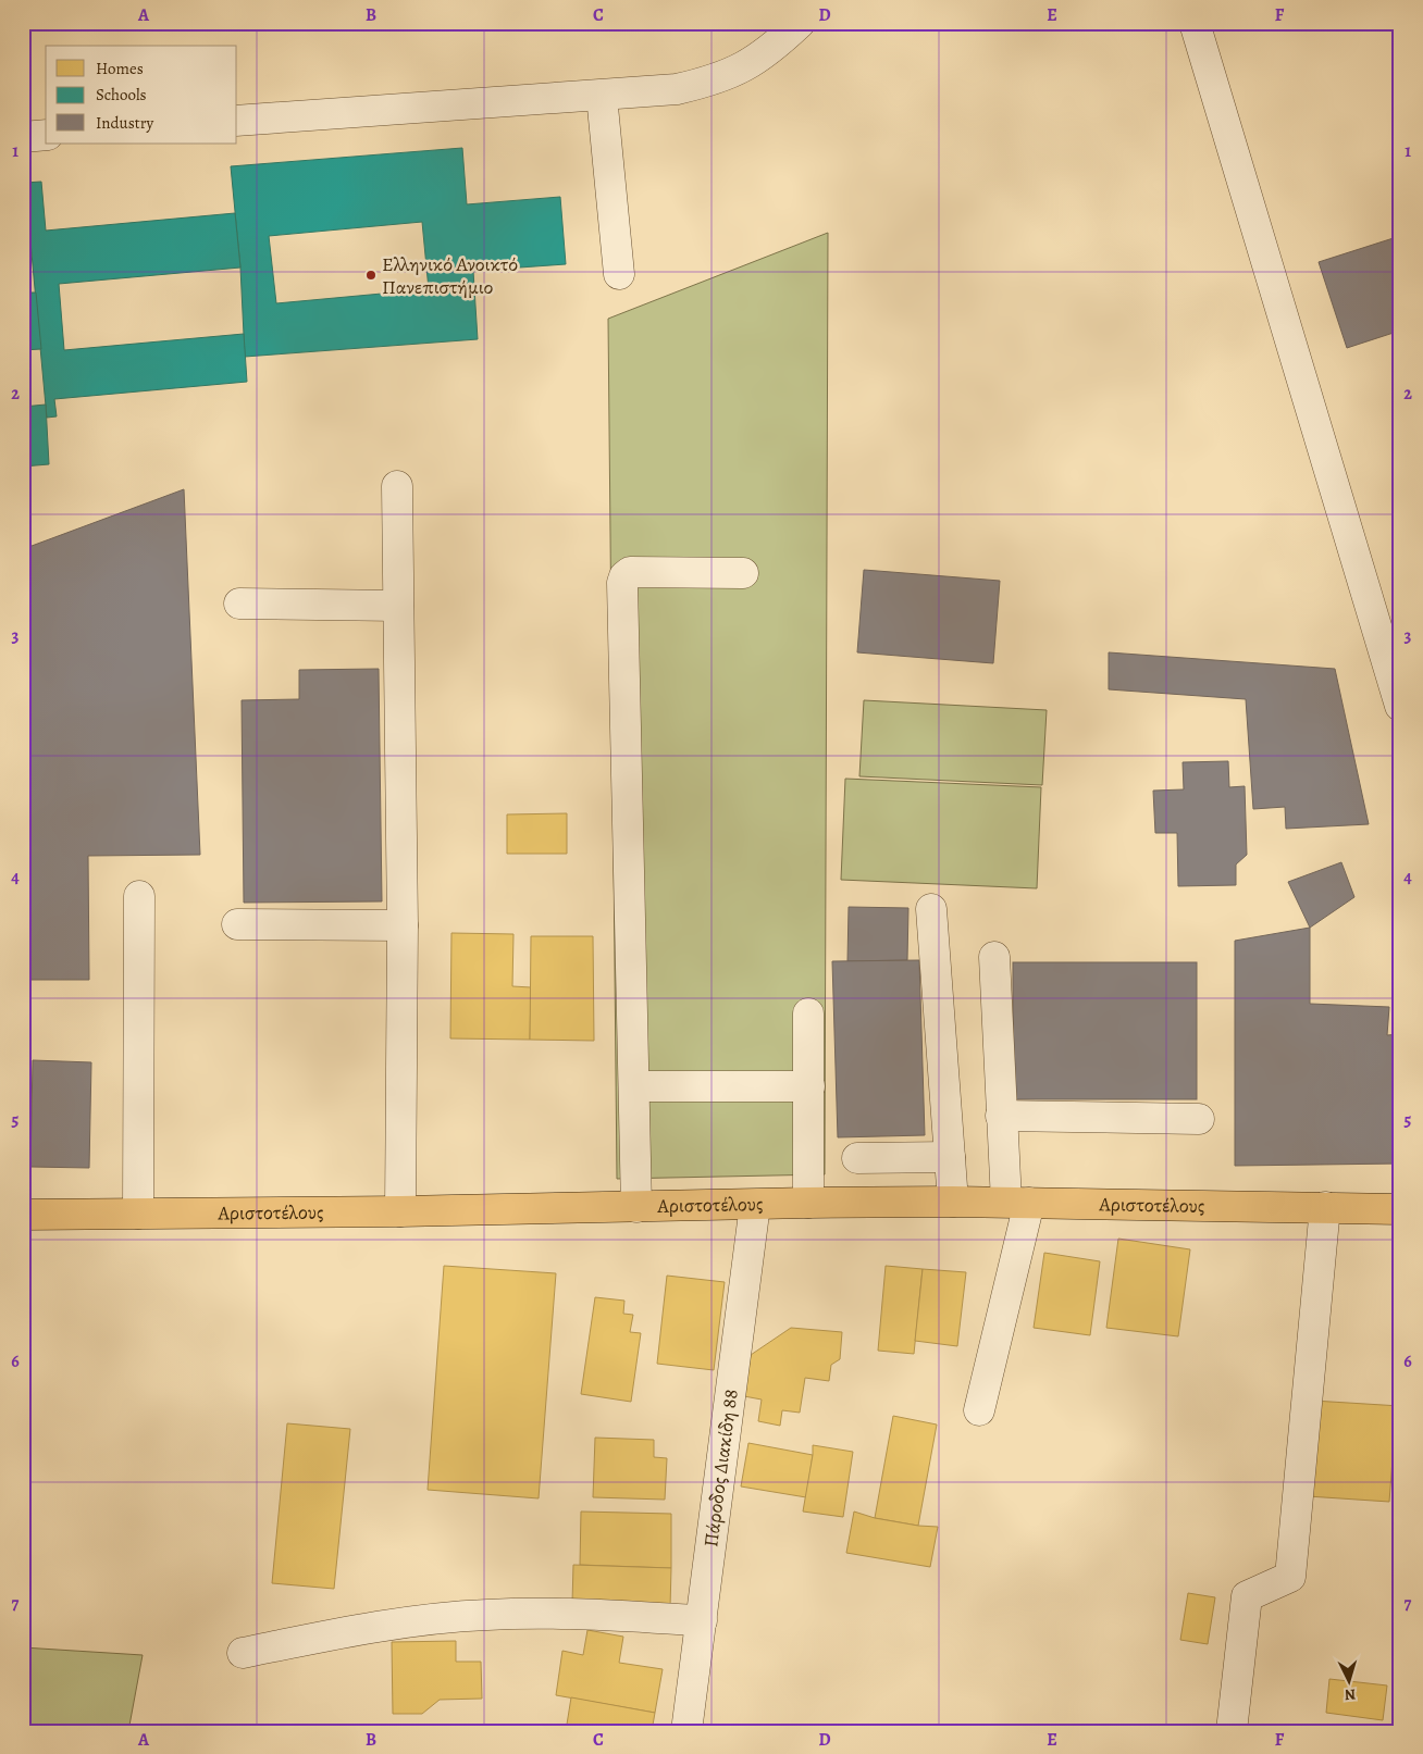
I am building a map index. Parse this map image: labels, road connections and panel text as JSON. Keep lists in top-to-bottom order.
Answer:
{
  "streets": {
    "main road": ["Αριστοτέλους"],
    "street": ["Πάροδος Διακίδη 88"]
  },
  "crossings": [
    ["Αριστοτέλους", "Πάροδος Διακίδη 88"]
  ],
  "places": ["Ελληνικό Ανοικτό Πανεπιστήμιο"],
  "legend": ["Homes", "Schools", "Industry"],
  "north": "bottom",
  "grid": {
    "columns": [
      "A",
      "B",
      "C",
      "D",
      "E",
      "F"
    ],
    "rows": [
      "1",
      "2",
      "3",
      "4",
      "5",
      "6",
      "7"
    ]
  }
}
